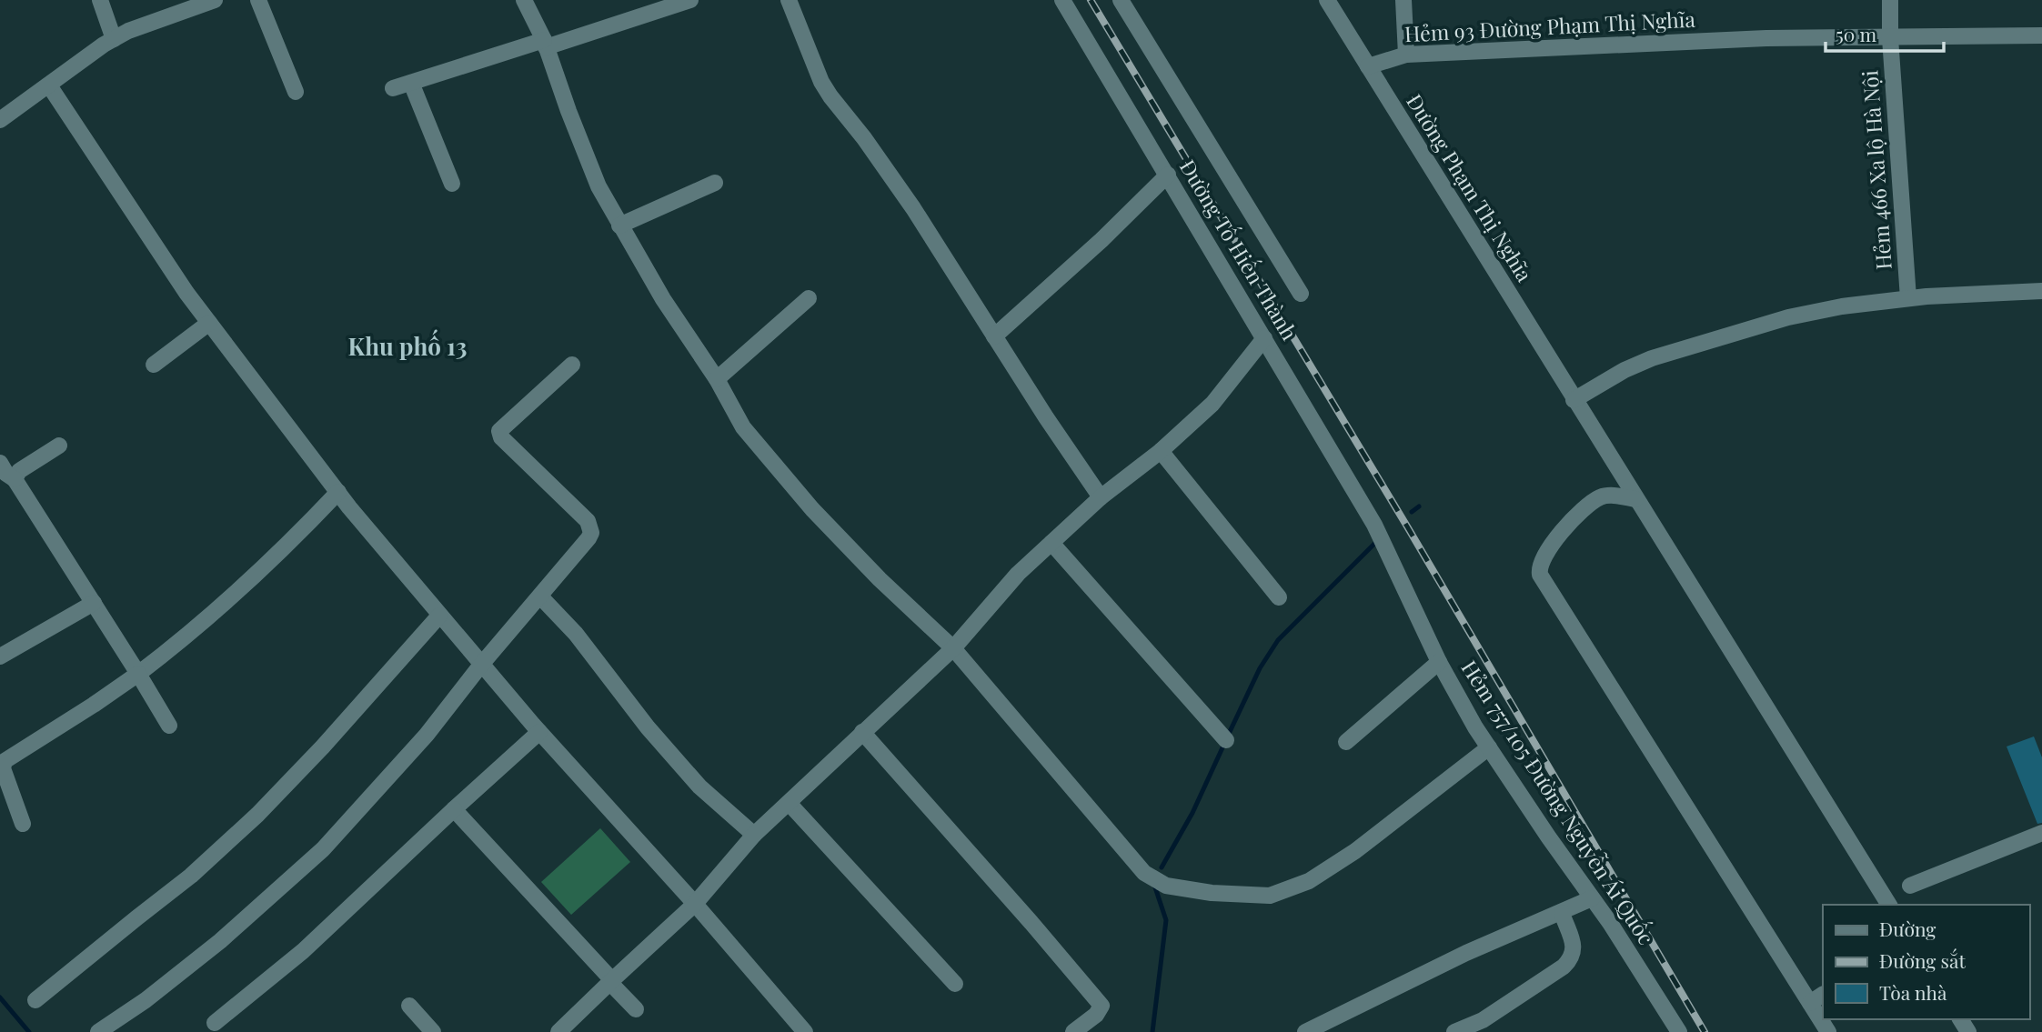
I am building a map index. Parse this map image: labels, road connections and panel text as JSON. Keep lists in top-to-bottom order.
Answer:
{
  "streets": {
    "street": [
      "Hẻm 93 Đường Phạm Thị Nghĩa",
      "Hẻm 466 Xa lộ Hà Nội",
      "Đường Phạm Thị Nghĩa",
      "Đường Tố Hiến Thành",
      "Hẻm 757/105 Đường Nguyễn Ái Quốc"
    ]
  },
  "crossings": [
    ["Hẻm 93 Đường Phạm Thị Nghĩa", "Hẻm 466 Xa lộ Hà Nội"],
    ["Hẻm 93 Đường Phạm Thị Nghĩa", "Đường Phạm Thị Nghĩa"],
    ["Đường Tố Hiến Thành", "Hẻm 757/105 Đường Nguyễn Ái Quốc"]
  ],
  "districts": ["Khu phố 13"],
  "legend": ["Đường", "Đường sắt", "Tòa nhà"],
  "scale_bar": "50 m"
}
